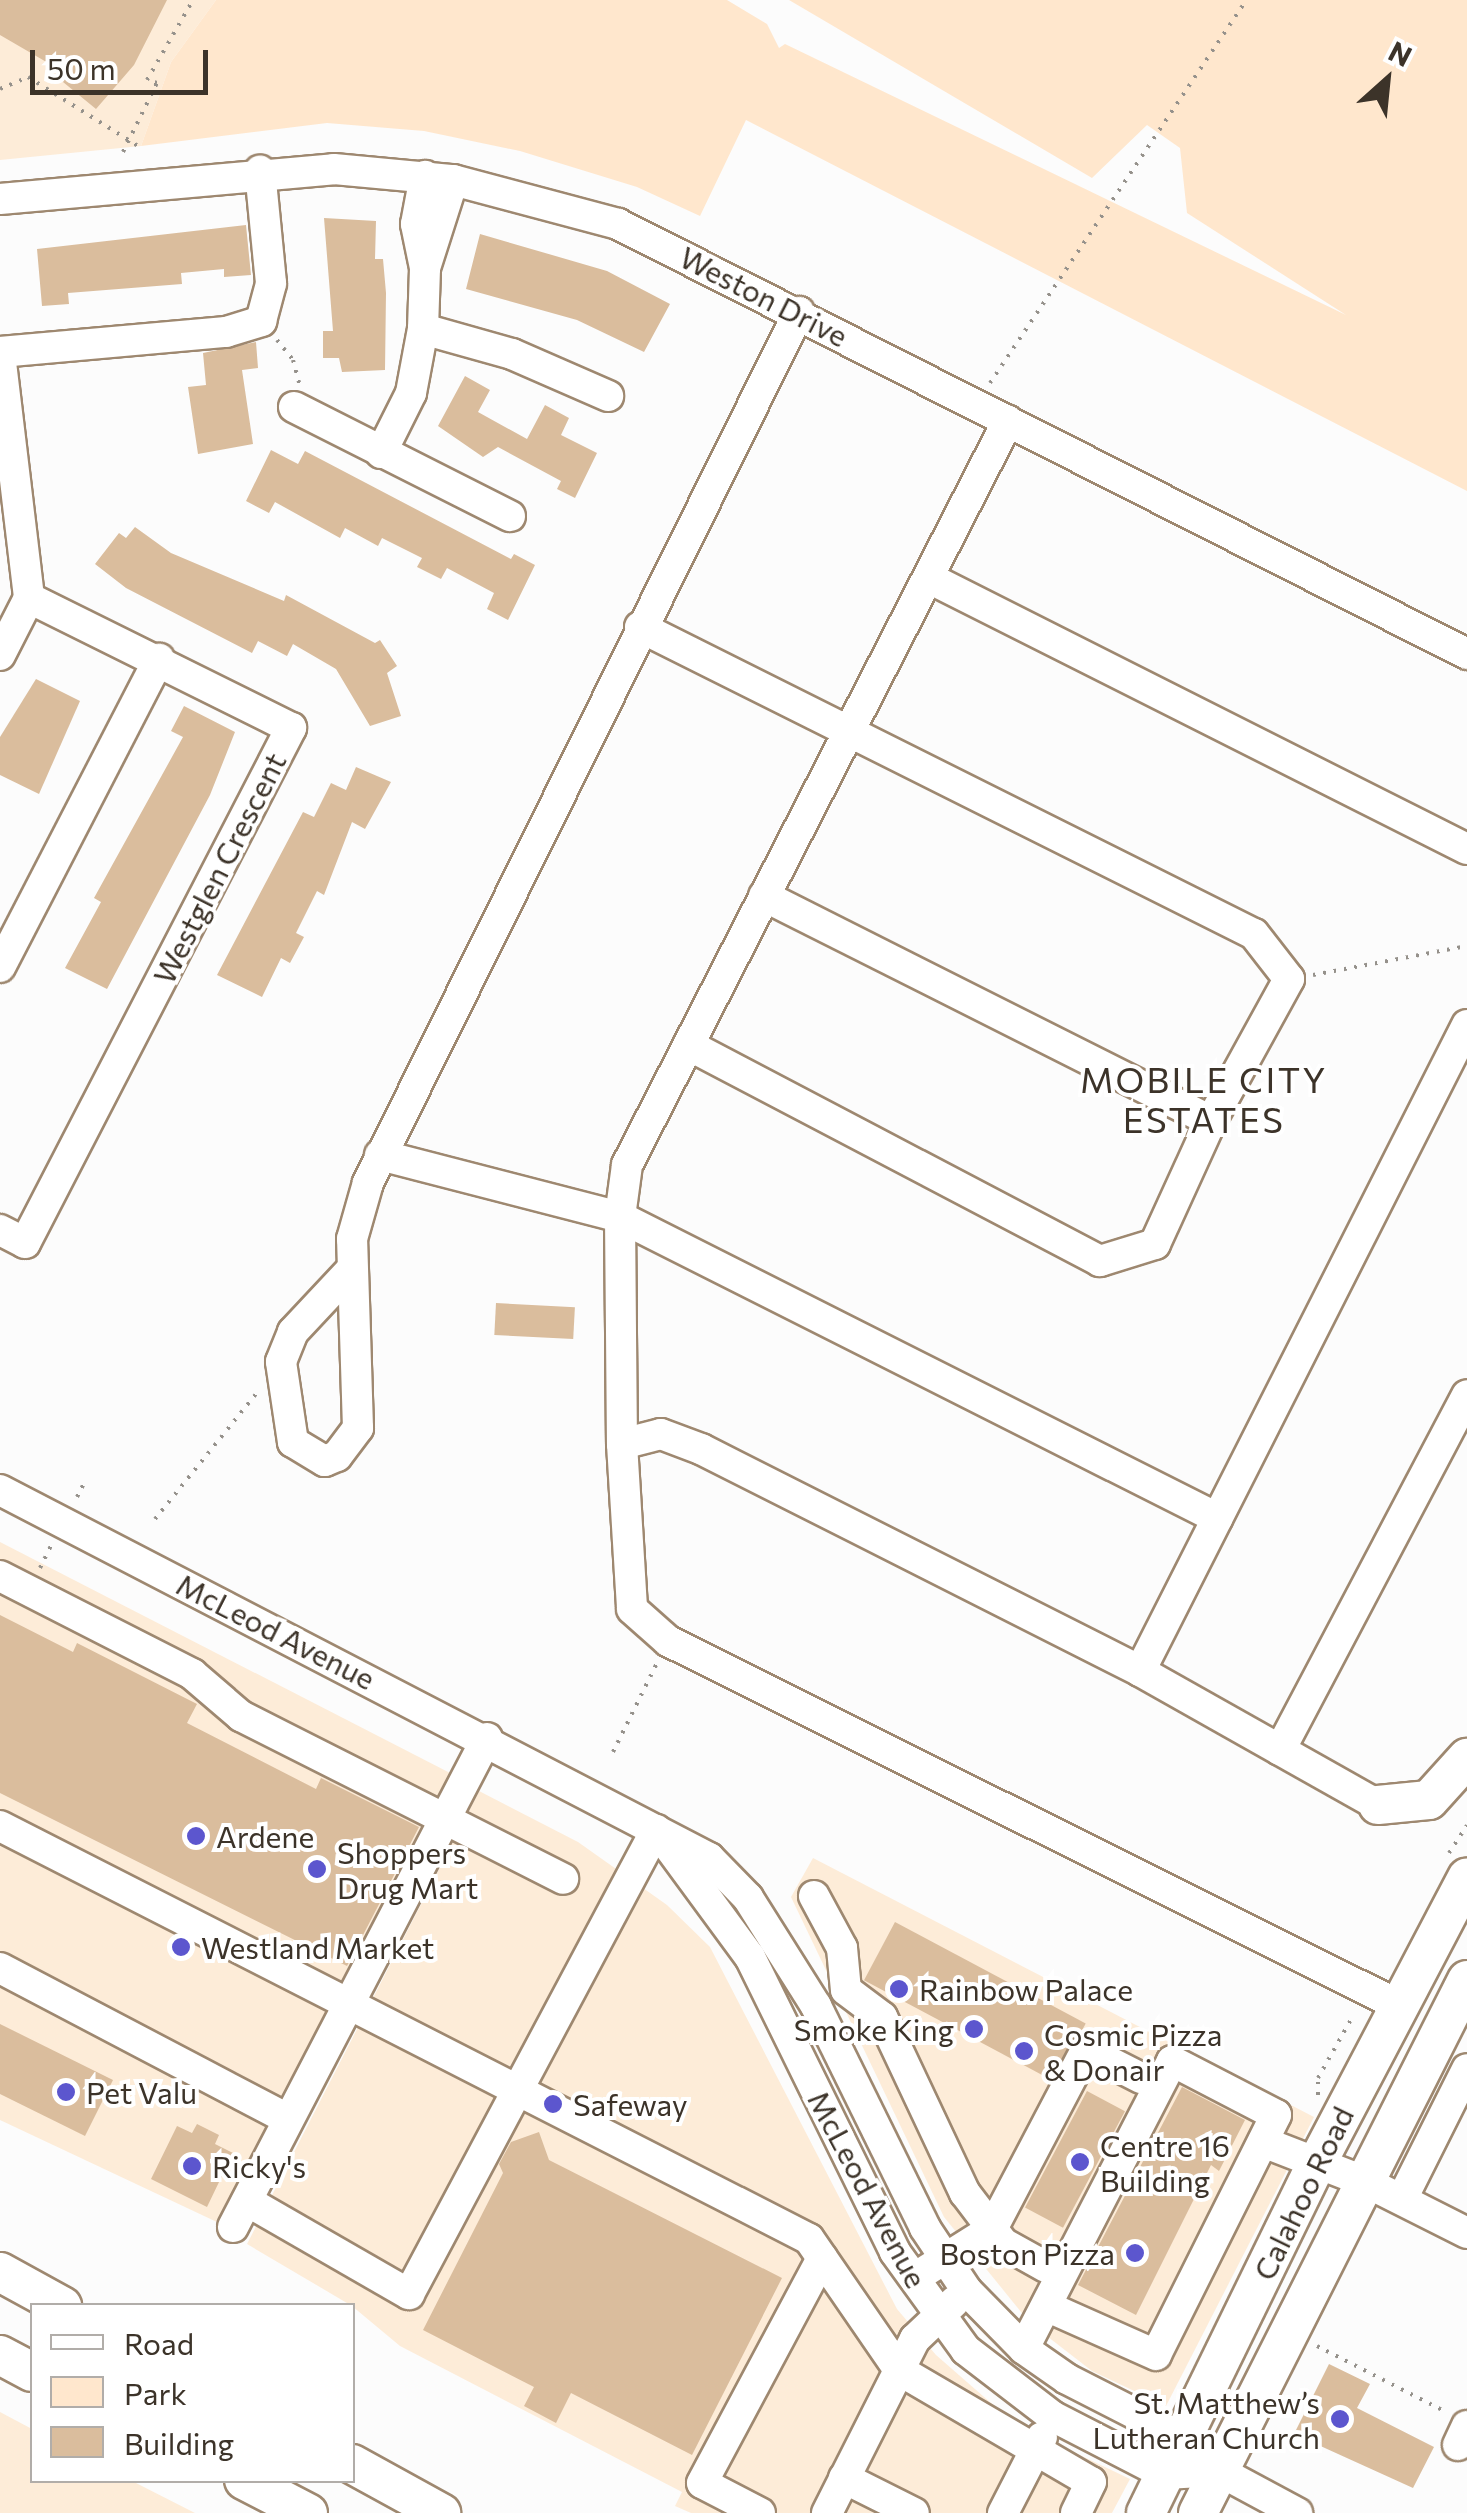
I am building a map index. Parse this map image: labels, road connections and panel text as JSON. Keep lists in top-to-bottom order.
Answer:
{
  "streets": {
    "main road": ["Calahoo Road"],
    "street": ["Weston Drive", "Westglen Crescent", "McLeod Avenue"]
  },
  "crossings": [
    ["McLeod Avenue", "Calahoo Road"]
  ],
  "districts": ["MOBILE CITY ESTATES"],
  "places": [
    "Ardene",
    "Shoppers Drug Mart",
    "Westland Market",
    "Rainbow Palace",
    "Smoke King",
    "Cosmic Pizza & Donair",
    "Pet Valu",
    "Safeway",
    "Centre 16 Building",
    "Ricky's",
    "Boston Pizza",
    "St. Matthew’s Lutheran Church"
  ],
  "legend": ["Road", "Park", "Building"],
  "scale_bar": "50 m",
  "north": "top right"
}
